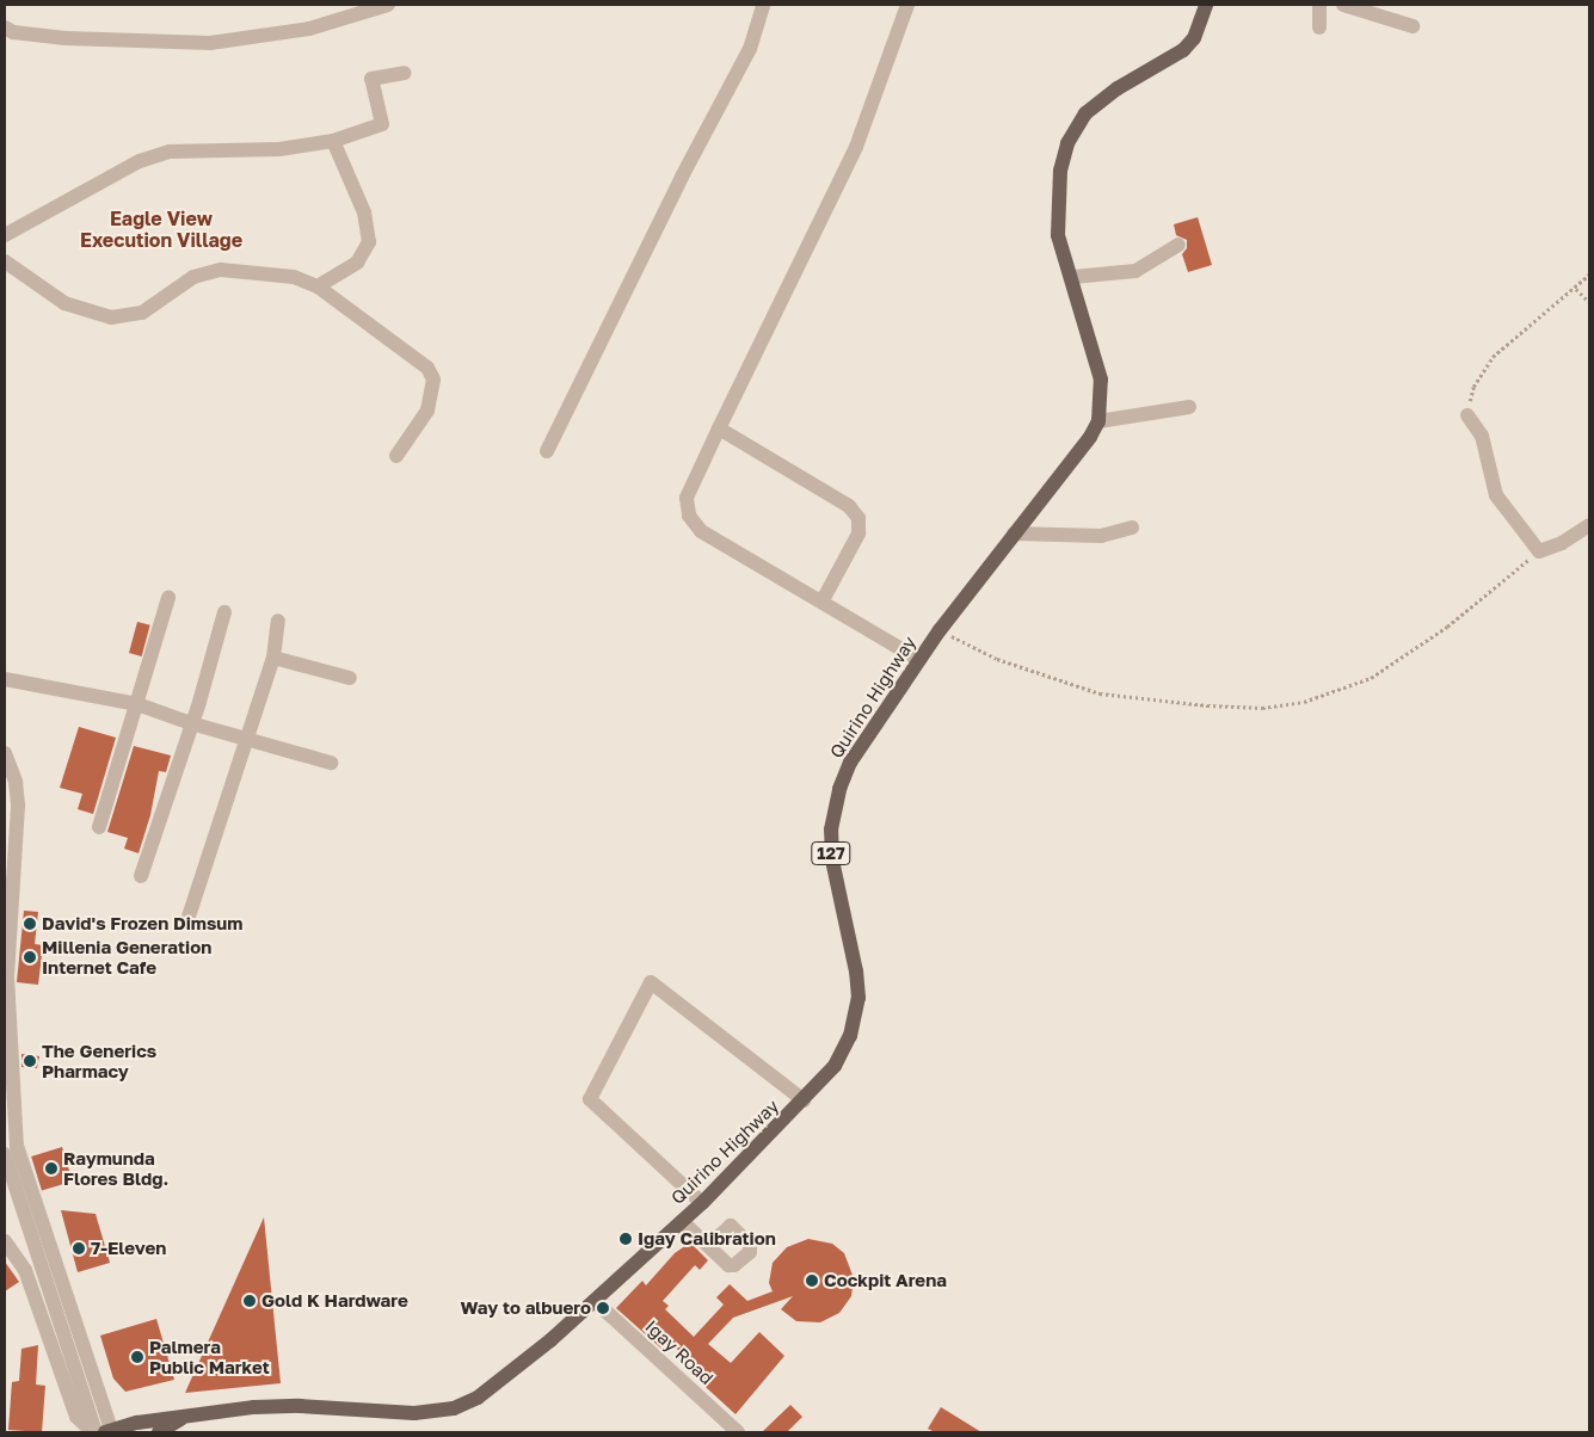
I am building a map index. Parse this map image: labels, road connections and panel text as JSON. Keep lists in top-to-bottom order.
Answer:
{
  "streets": {
    "main road": ["Quirino Highway", "127"],
    "street": ["Igay Road"]
  },
  "crossings": [
    ["Quirino Highway", "Igay Road"]
  ],
  "districts": ["Eagle View Execution Village"],
  "places": [
    "David's Frozen Dimsum",
    "Millenia Generation Internet Cafe",
    "The Generics Pharmacy",
    "Raymunda Flores Bldg.",
    "Igay Calibration",
    "7-Eleven",
    "Cockpit Arena",
    "Gold K Hardware",
    "Way to albuero",
    "Palmera Public Market"
  ]
}
